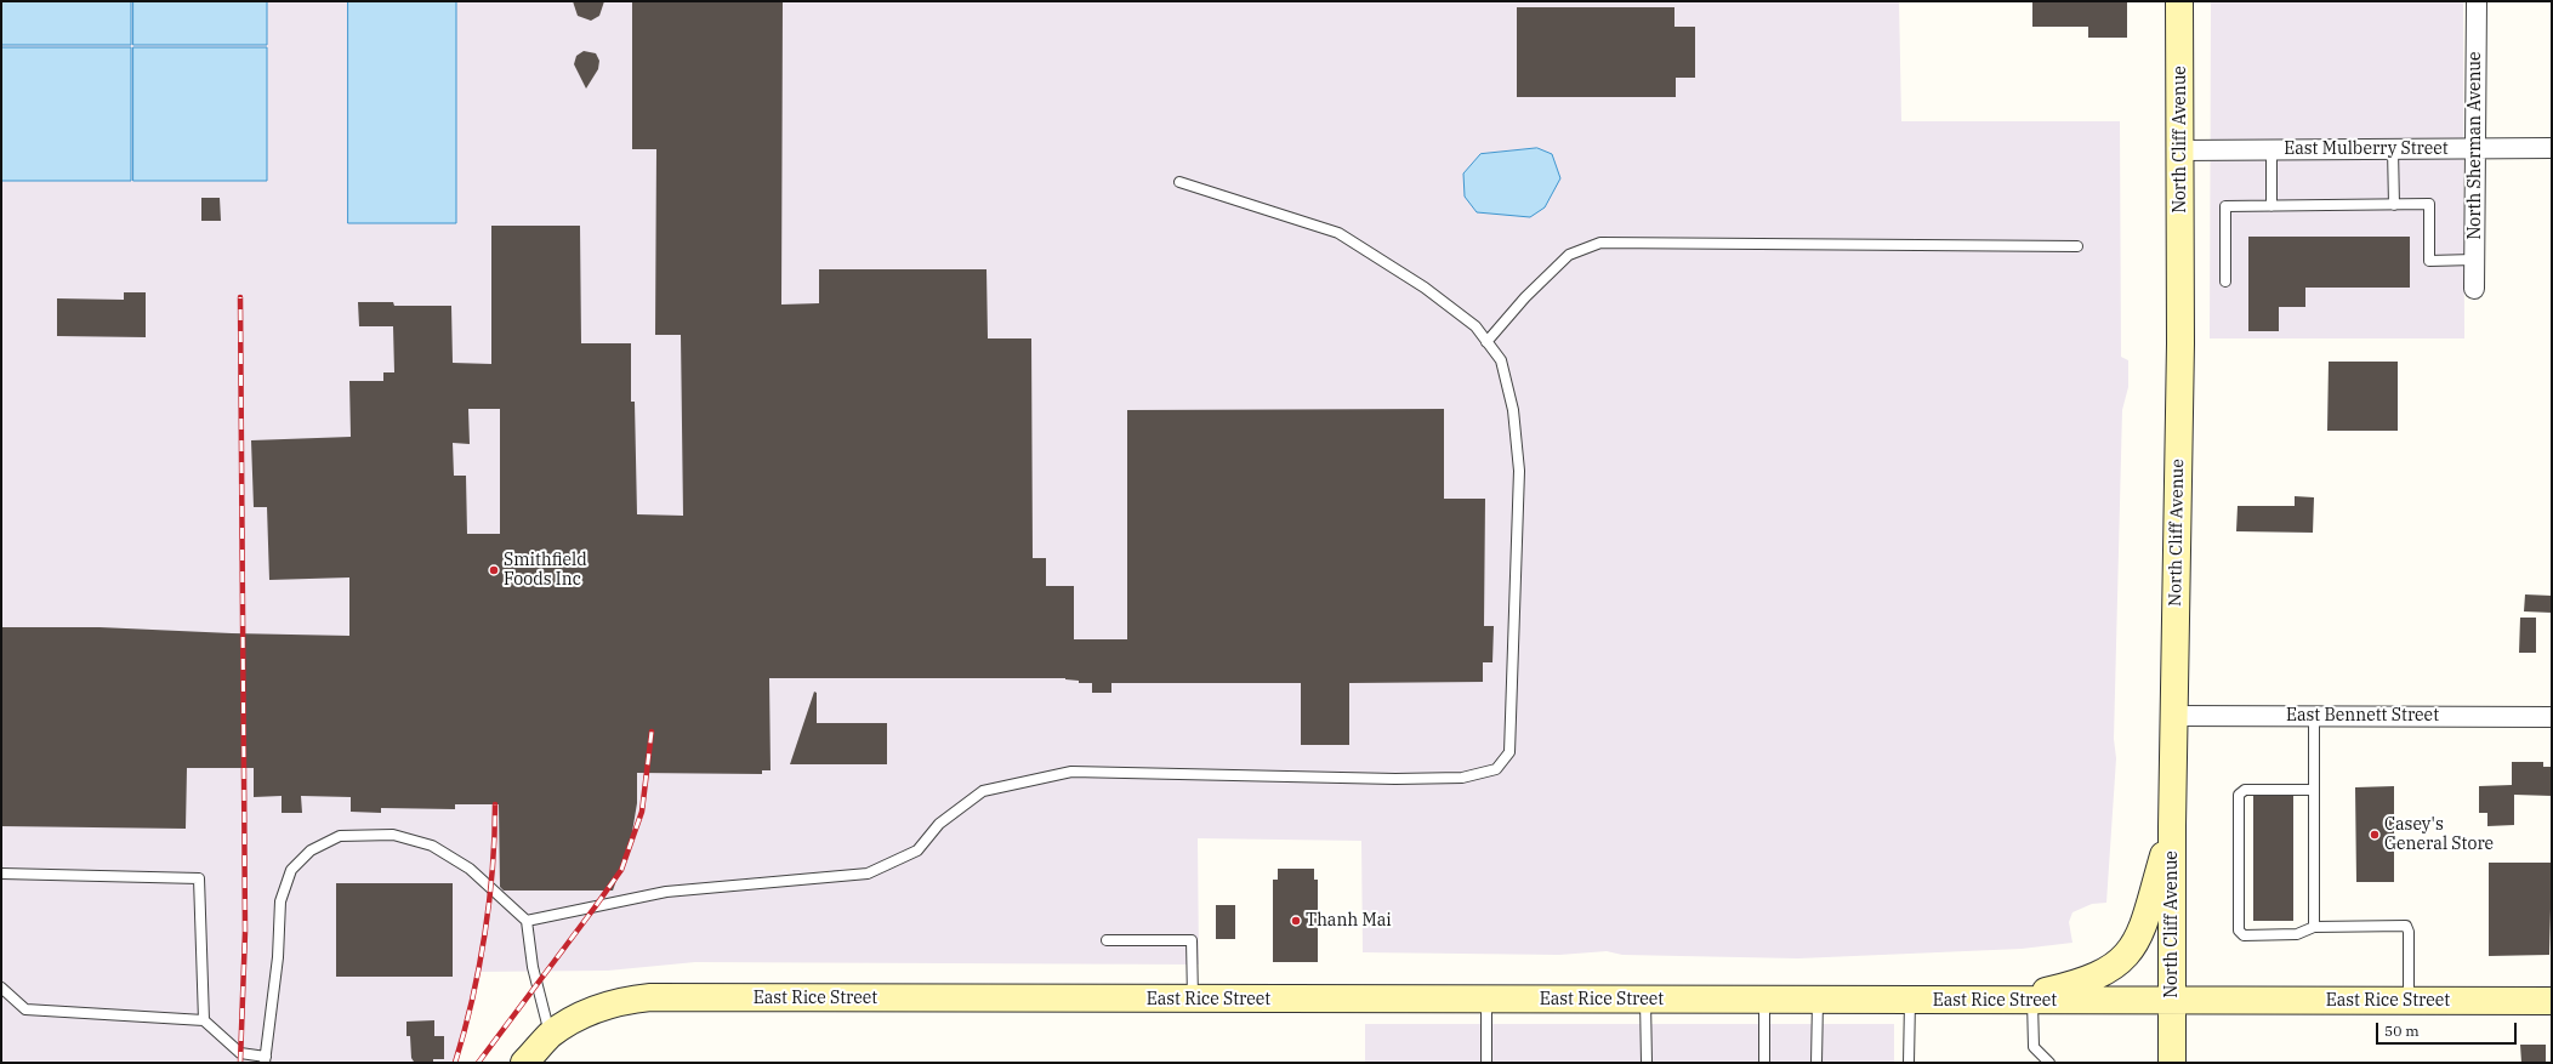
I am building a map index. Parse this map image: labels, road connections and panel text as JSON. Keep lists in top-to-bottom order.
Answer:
{
  "streets": {
    "main road": ["North Cliff Avenue", "East Rice Street"],
    "street": ["North Sherman Avenue", "East Mulberry Street", "East Bennett Street"]
  },
  "crossings": [
    ["North Cliff Avenue", "East Mulberry Street"],
    ["North Cliff Avenue", "East Bennett Street"],
    ["North Cliff Avenue", "East Rice Street"],
    ["North Sherman Avenue", "East Mulberry Street"]
  ],
  "places": ["Smithfield Foods Inc", "Casey's General Store", "Thanh Mai"],
  "scale_bar": "50 m"
}
